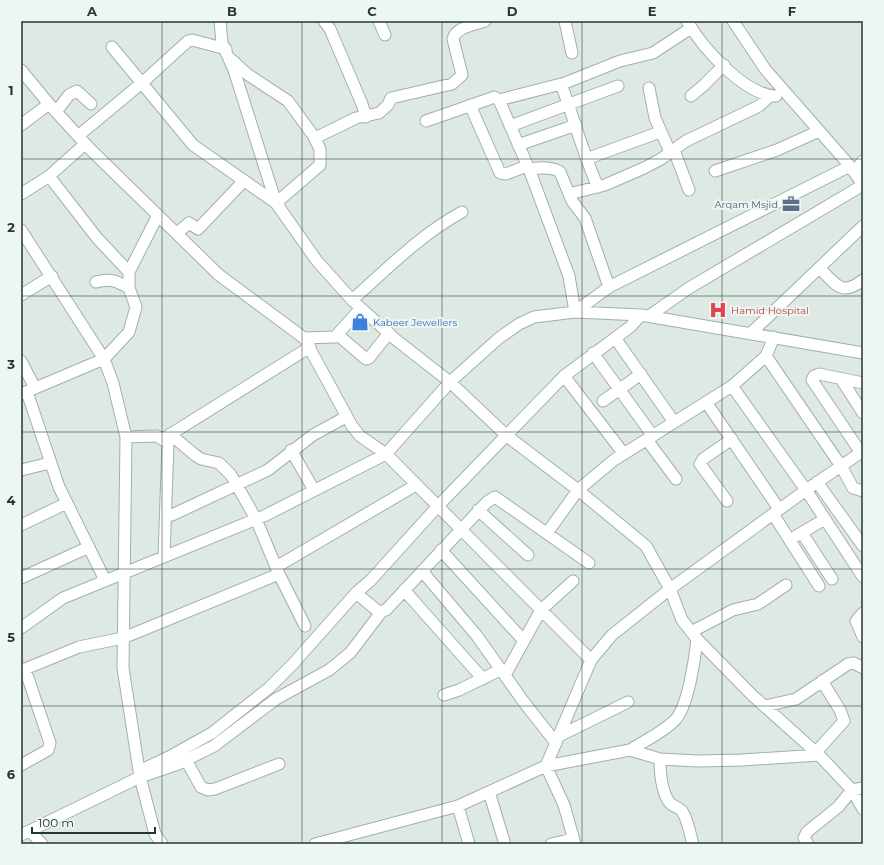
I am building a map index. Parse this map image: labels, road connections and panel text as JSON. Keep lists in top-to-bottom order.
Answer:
{
  "places": {
    "office": ["Arqam Msjid"],
    "hospital": ["Hamid Hospital"],
    "shop": ["Kabeer Jewellers"]
  },
  "scale_bar": "100 m",
  "grid": {
    "columns": [
      "A",
      "B",
      "C",
      "D",
      "E",
      "F"
    ],
    "rows": [
      "1",
      "2",
      "3",
      "4",
      "5",
      "6"
    ]
  }
}
